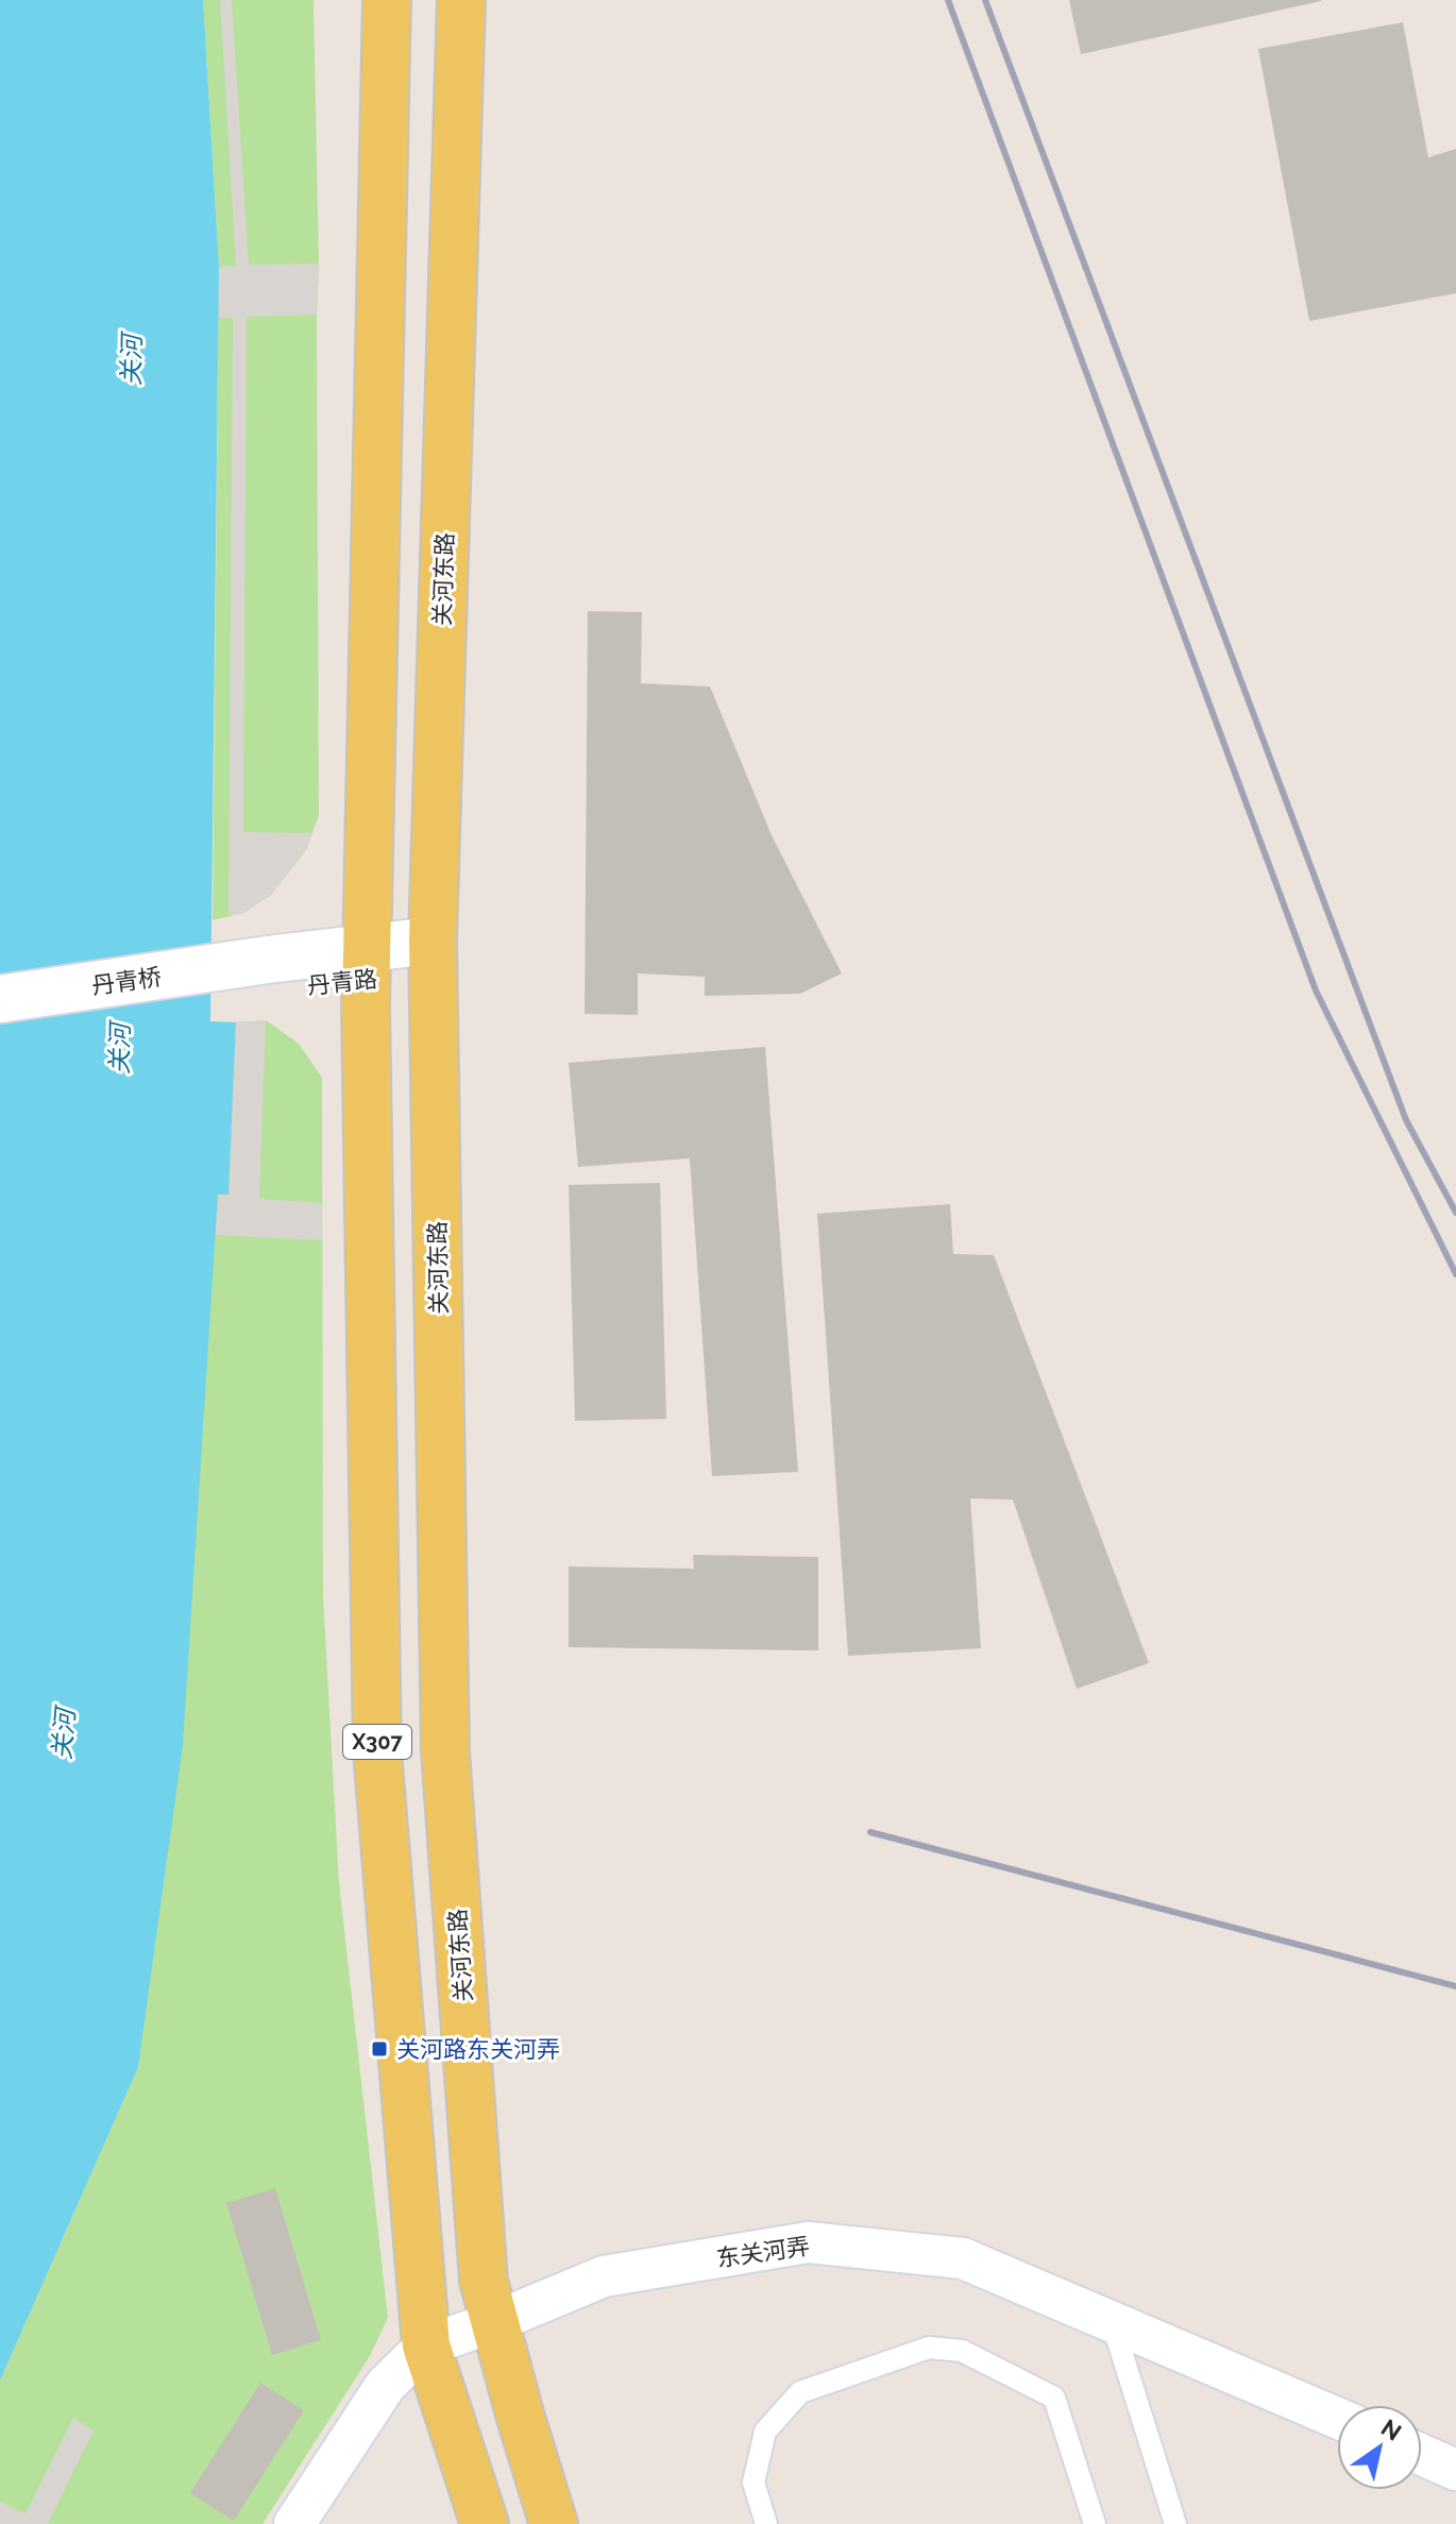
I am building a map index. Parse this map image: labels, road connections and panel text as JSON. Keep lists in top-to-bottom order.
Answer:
{
  "streets": {
    "main road": ["关河东路", "X307"],
    "street": ["丹青桥", "丹青路", "东关河弄"]
  },
  "crossings": [
    ["关河东路", "丹青路"],
    ["关河东路", "东关河弄"],
    ["丹青桥", "丹青路"],
    ["丹青路", "X307"],
    ["X307", "东关河弄"]
  ],
  "water": ["关河"],
  "places": {
    "transit": ["关河路东关河弄"]
  },
  "north": "top right"
}
